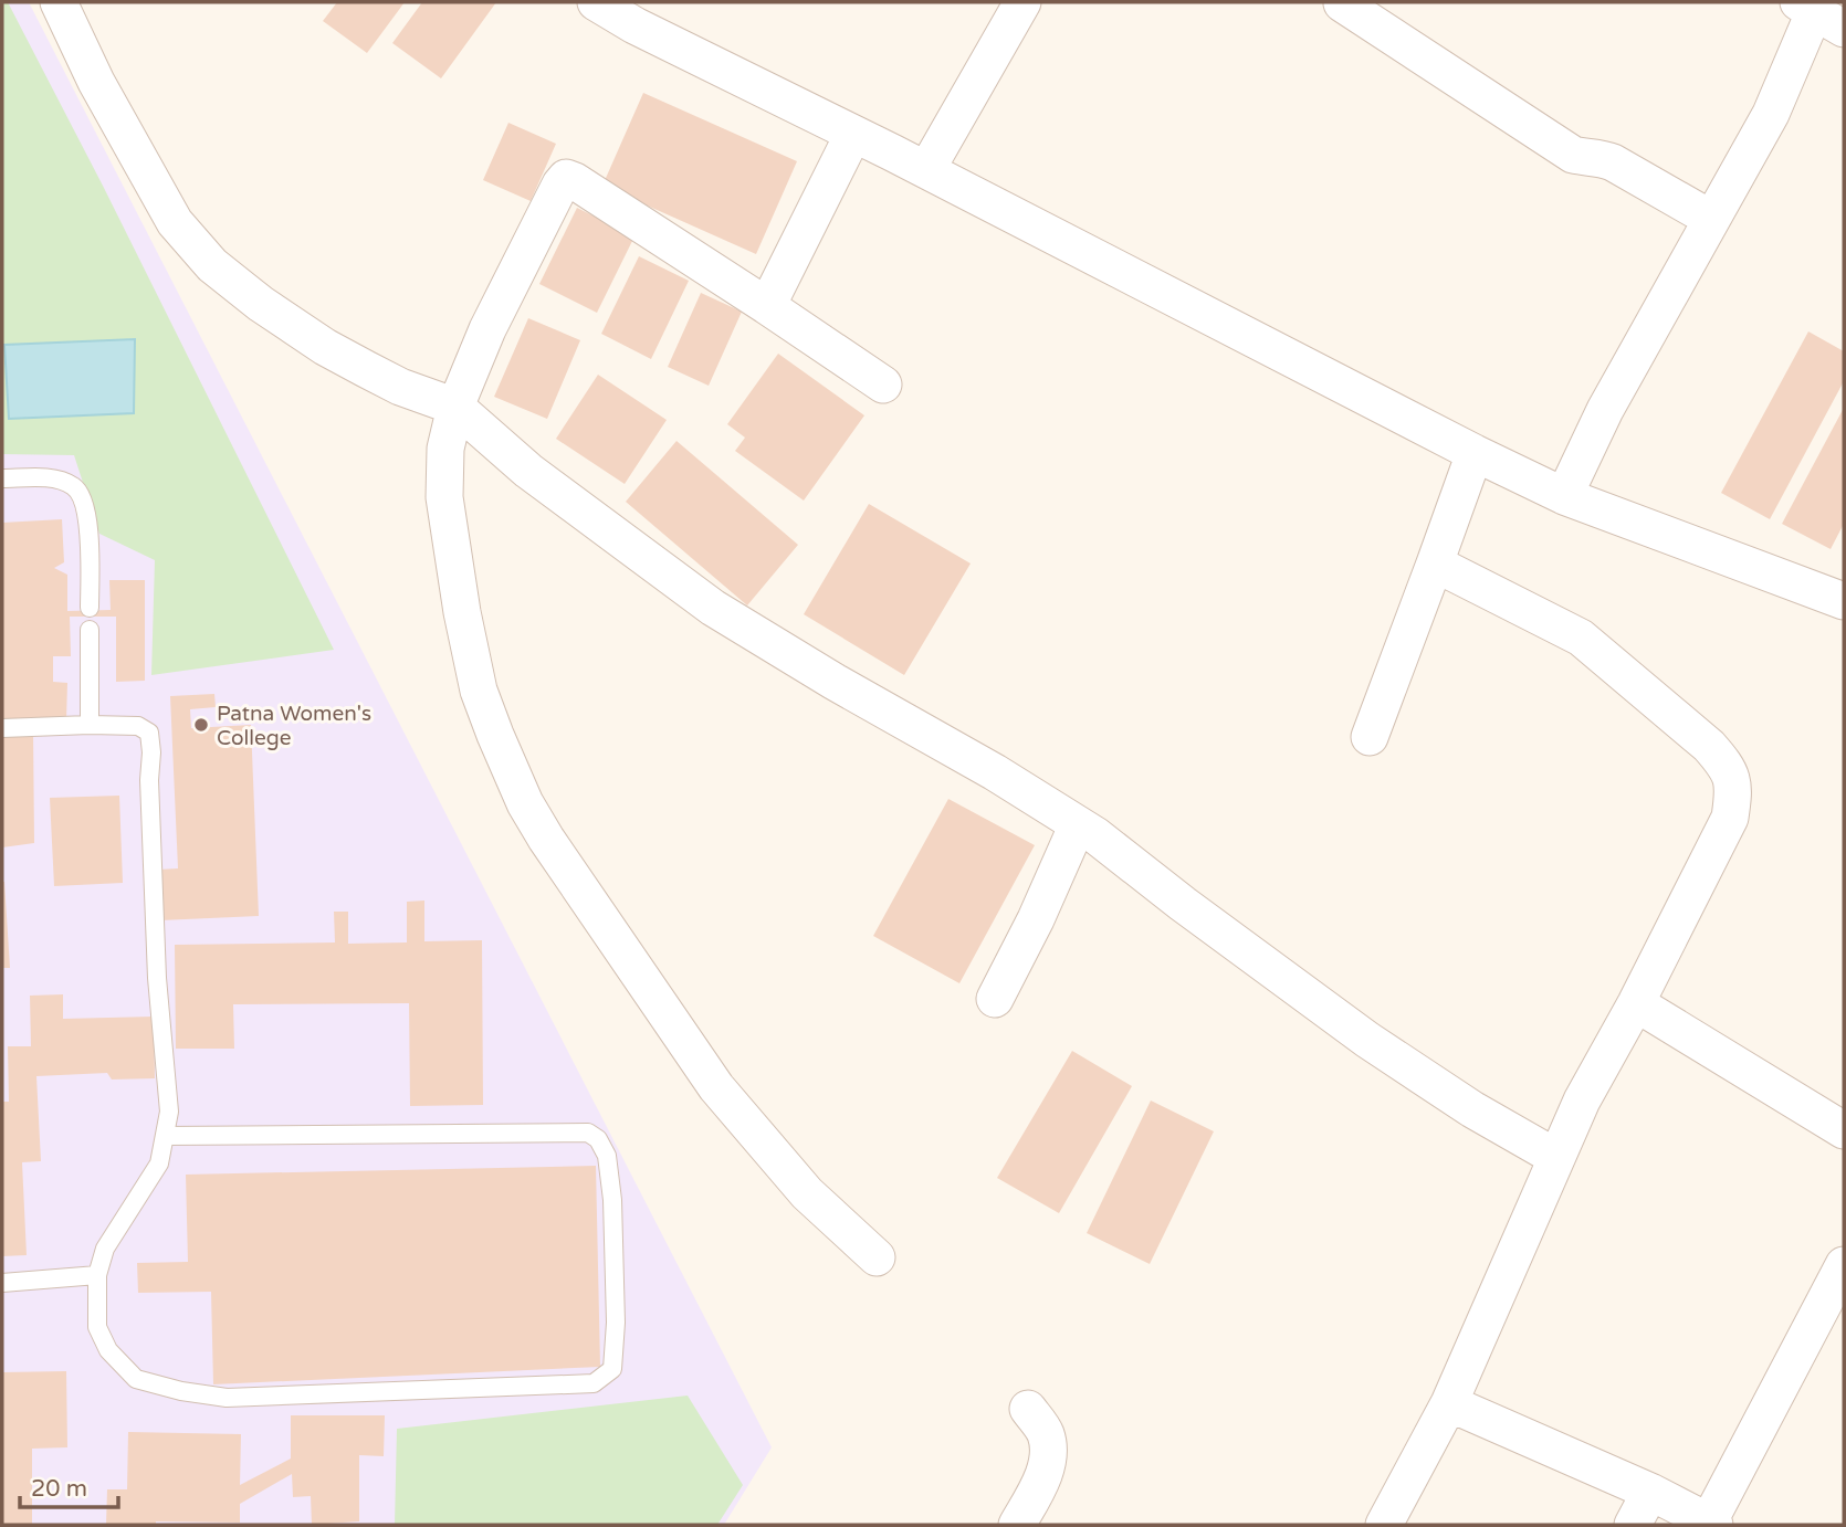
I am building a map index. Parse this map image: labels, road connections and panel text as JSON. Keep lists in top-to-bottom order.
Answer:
{
  "places": ["Patna Women's College"],
  "scale_bar": "20 m"
}
